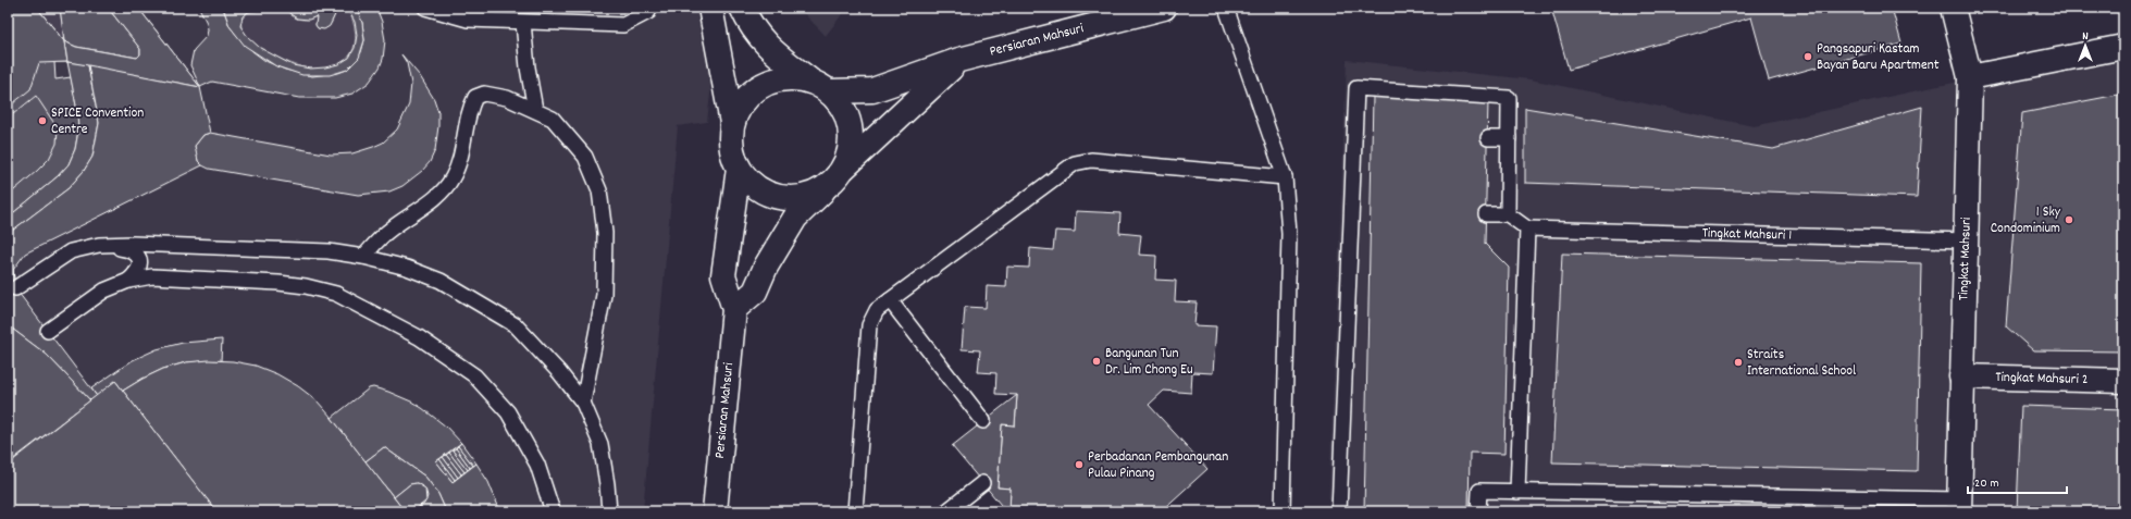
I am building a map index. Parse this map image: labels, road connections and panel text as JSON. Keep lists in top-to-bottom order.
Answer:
{
  "streets": {
    "street": ["Persiaran Mahsuri", "Tingkat Mahsuri", "Tingkat Mahsuri 2"],
    "lane": ["Tingkat Mahsuri 1"]
  },
  "crossings": [
    ["Tingkat Mahsuri 1", "Tingkat Mahsuri"],
    ["Tingkat Mahsuri", "Tingkat Mahsuri 2"]
  ],
  "places": [
    "Pangsapuri Kastam Bayan Baru Apartment",
    "SPICE Convention Centre",
    "1 Sky Condominium",
    "Bangunan Tun Dr. Lim Chong Eu",
    "Straits International School",
    "Perbadanan Pembangunan Pulau Pinang"
  ],
  "scale_bar": "20 m",
  "north": "top"
}
